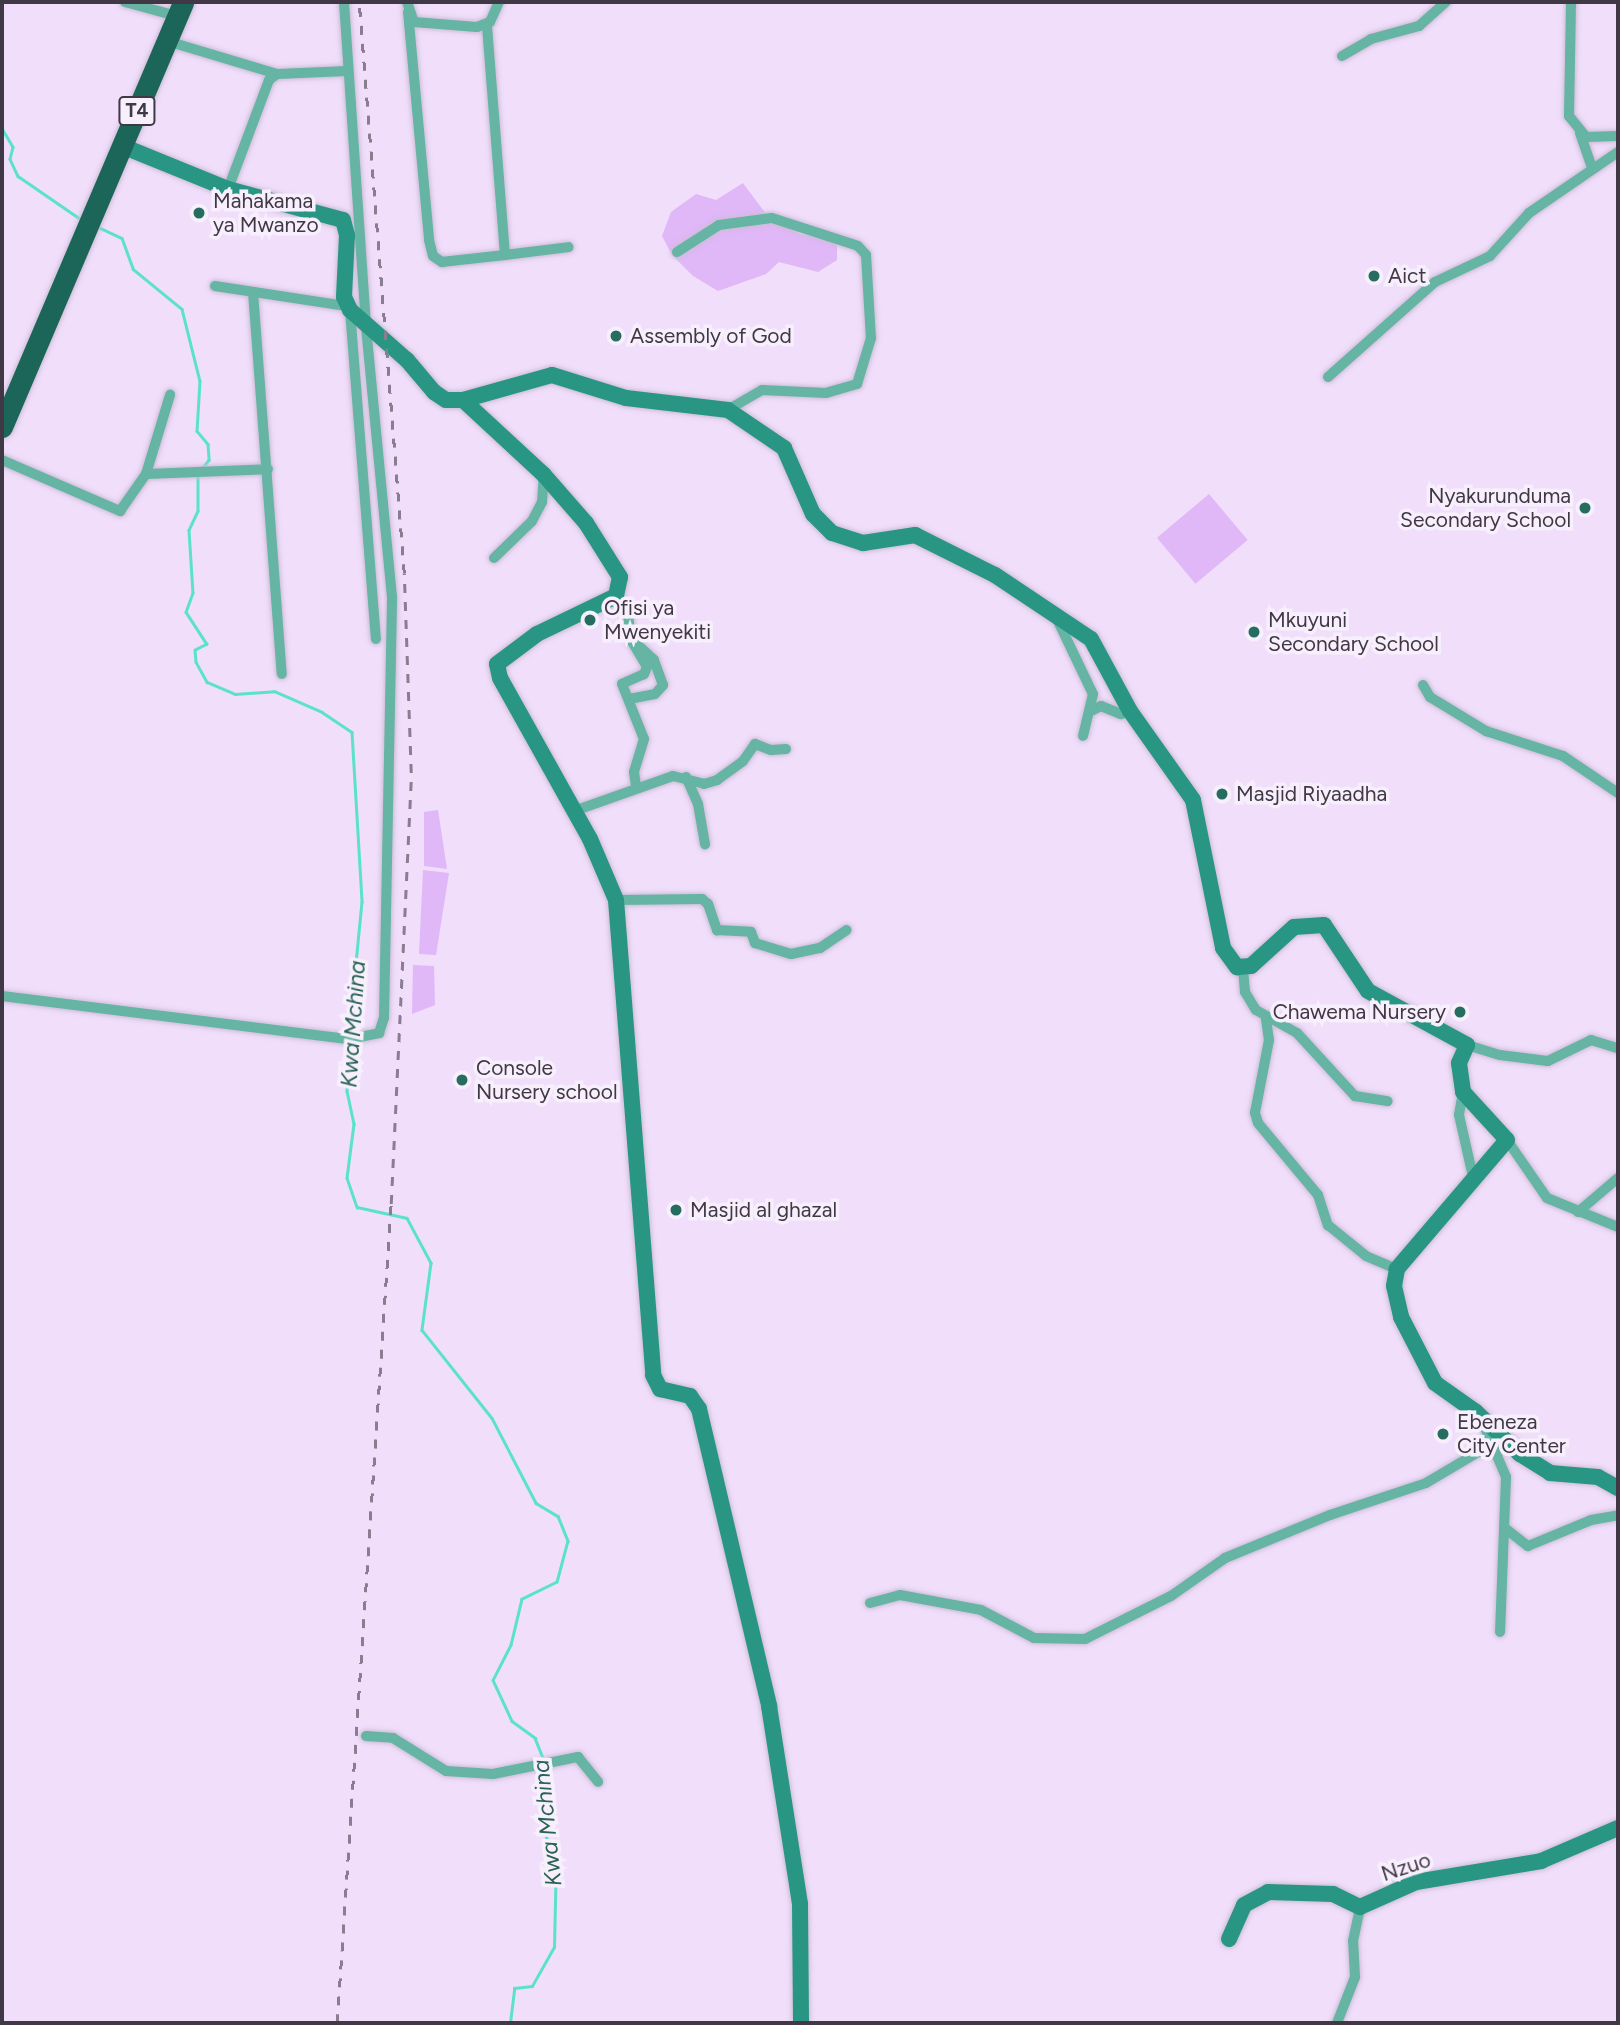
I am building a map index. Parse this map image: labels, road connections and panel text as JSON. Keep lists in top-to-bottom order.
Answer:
{
  "streets": {
    "highway": ["T4"],
    "street": ["Nzuo"]
  },
  "water": ["Kwa Mchina"],
  "places": [
    "Mahakama ya Mwanzo",
    "Aict",
    "Assembly of God",
    "Nyakurunduma Secondary School",
    "Ofisi ya Mwenyekiti",
    "Mkuyuni Secondary School",
    "Masjid Riyaadha",
    "Chawema Nursery",
    "Console Nursery school",
    "Masjid al ghazal",
    "Ebeneza City Center"
  ]
}
